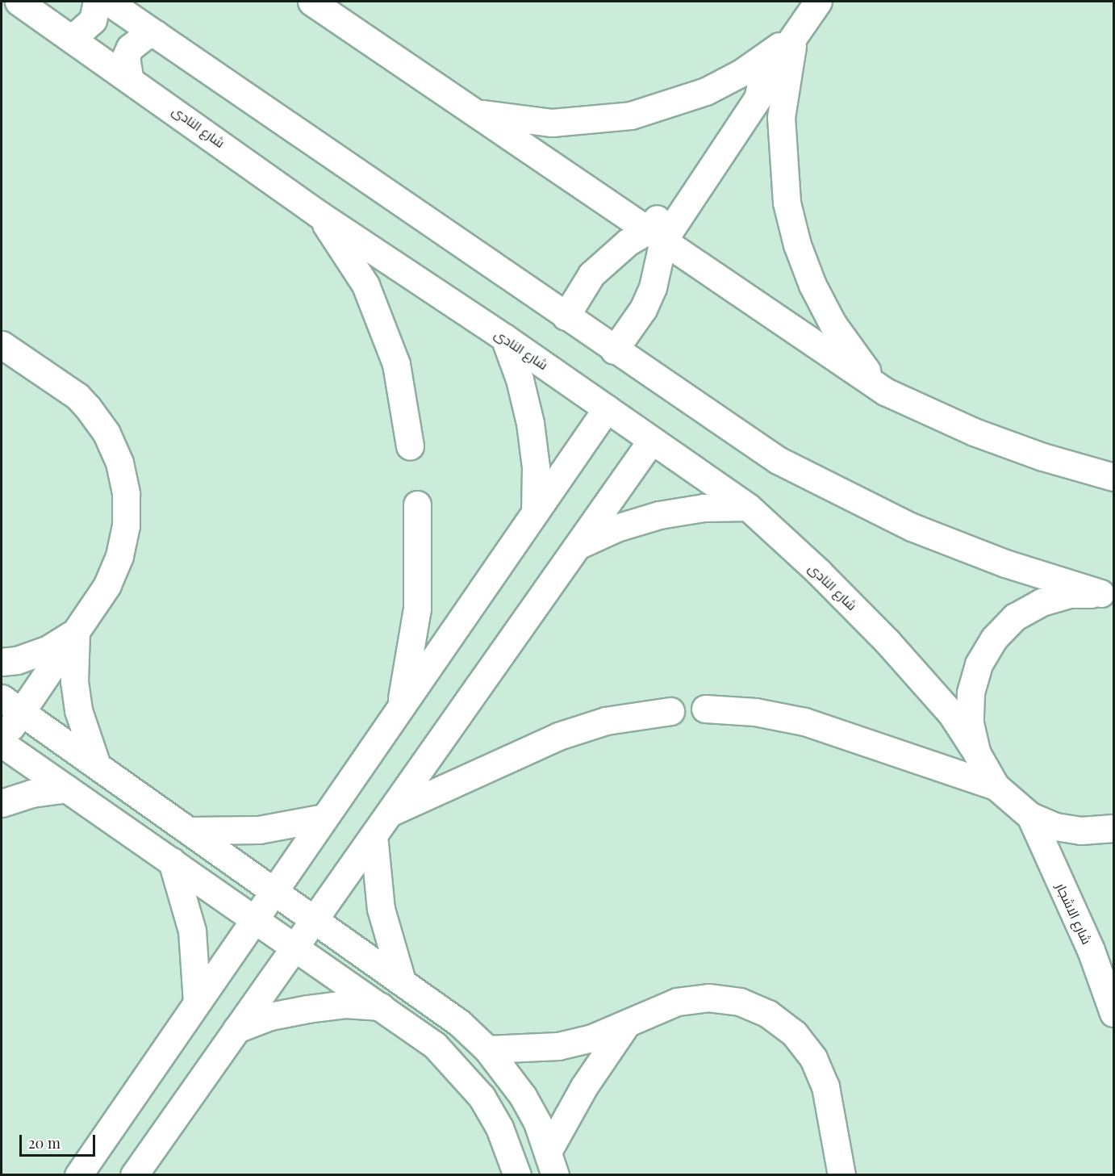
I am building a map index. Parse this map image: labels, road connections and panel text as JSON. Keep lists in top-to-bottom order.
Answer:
{
  "streets": {
    "street": ["شارع النادى", "شارع الاشجار"]
  },
  "scale_bar": "20 m"
}
